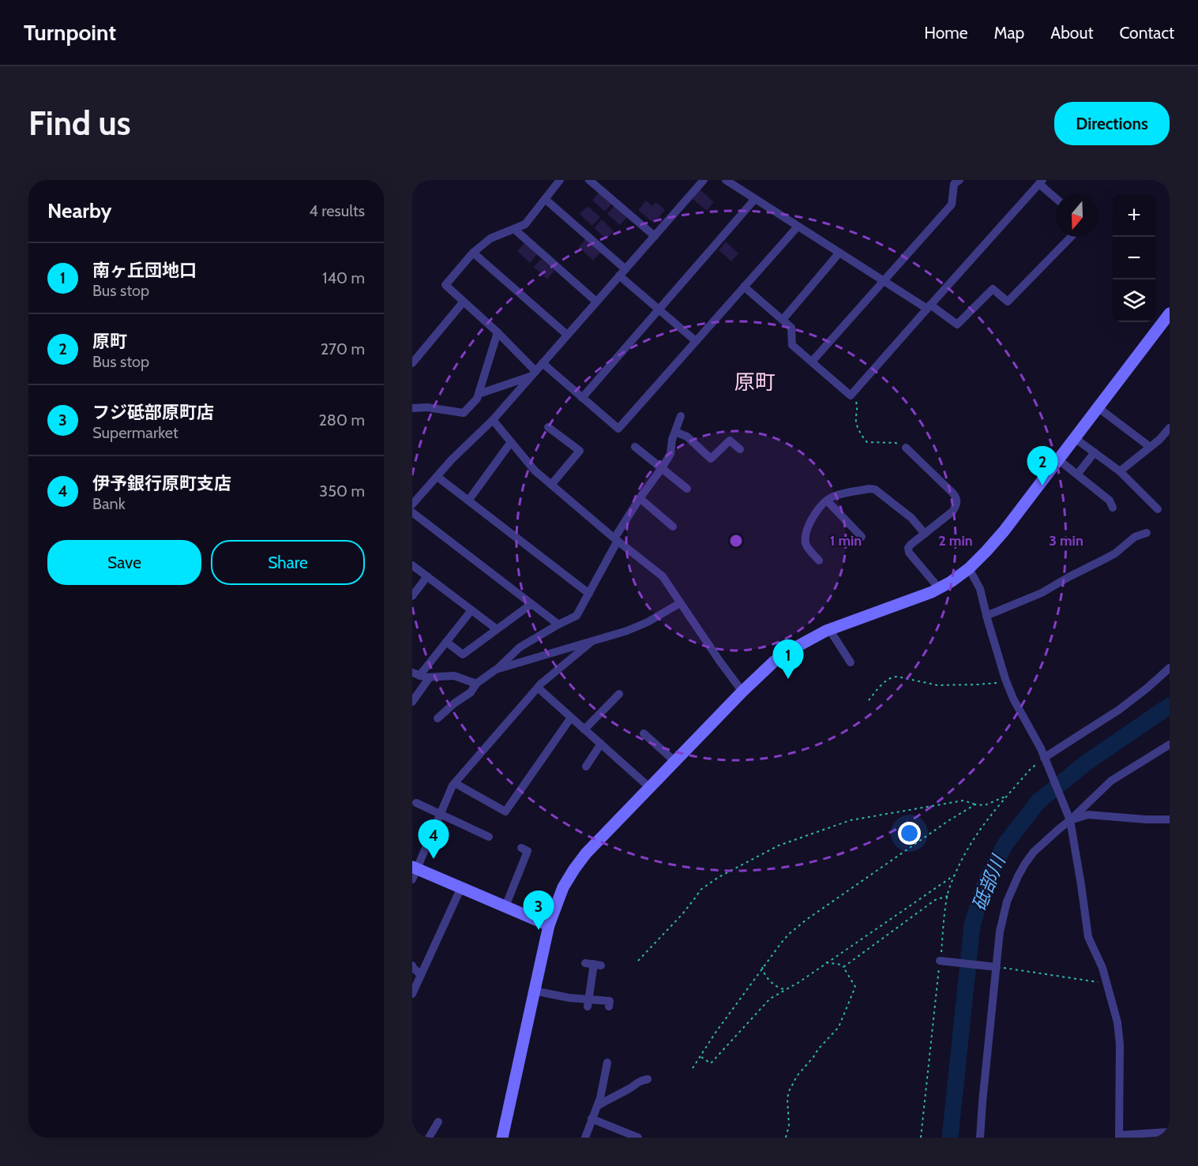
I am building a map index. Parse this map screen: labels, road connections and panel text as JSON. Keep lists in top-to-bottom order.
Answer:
{
  "districts": ["原町"],
  "water": ["砥部川"],
  "north": "bottom",
  "page": {
    "header": "Turnpoint",
    "nav": [
      "Home",
      "Map",
      "About",
      "Contact"
    ],
    "buttons": [
      "Directions",
      ["Save", "Share"]
    ],
    "title": "Find us",
    "heading": ["Nearby", "4 results"],
    "map_buttons": ["+", "−"],
    "list": [
      {
        "mark": "1",
        "name": "南ヶ丘団地口",
        "note": "Bus stop",
        "value": "140 m"
      },
      {
        "mark": "2",
        "name": "原町",
        "note": "Bus stop",
        "value": "270 m"
      },
      {
        "mark": "3",
        "name": "フジ砥部原町店",
        "note": "Supermarket",
        "value": "280 m"
      },
      {
        "mark": "4",
        "name": "伊予銀行原町支店",
        "note": "Bank",
        "value": "350 m"
      }
    ],
    "pins": [
      "2",
      "1",
      "4",
      "3"
    ]
  },
  "rings": ["1 min", "2 min", "3 min"]
}
